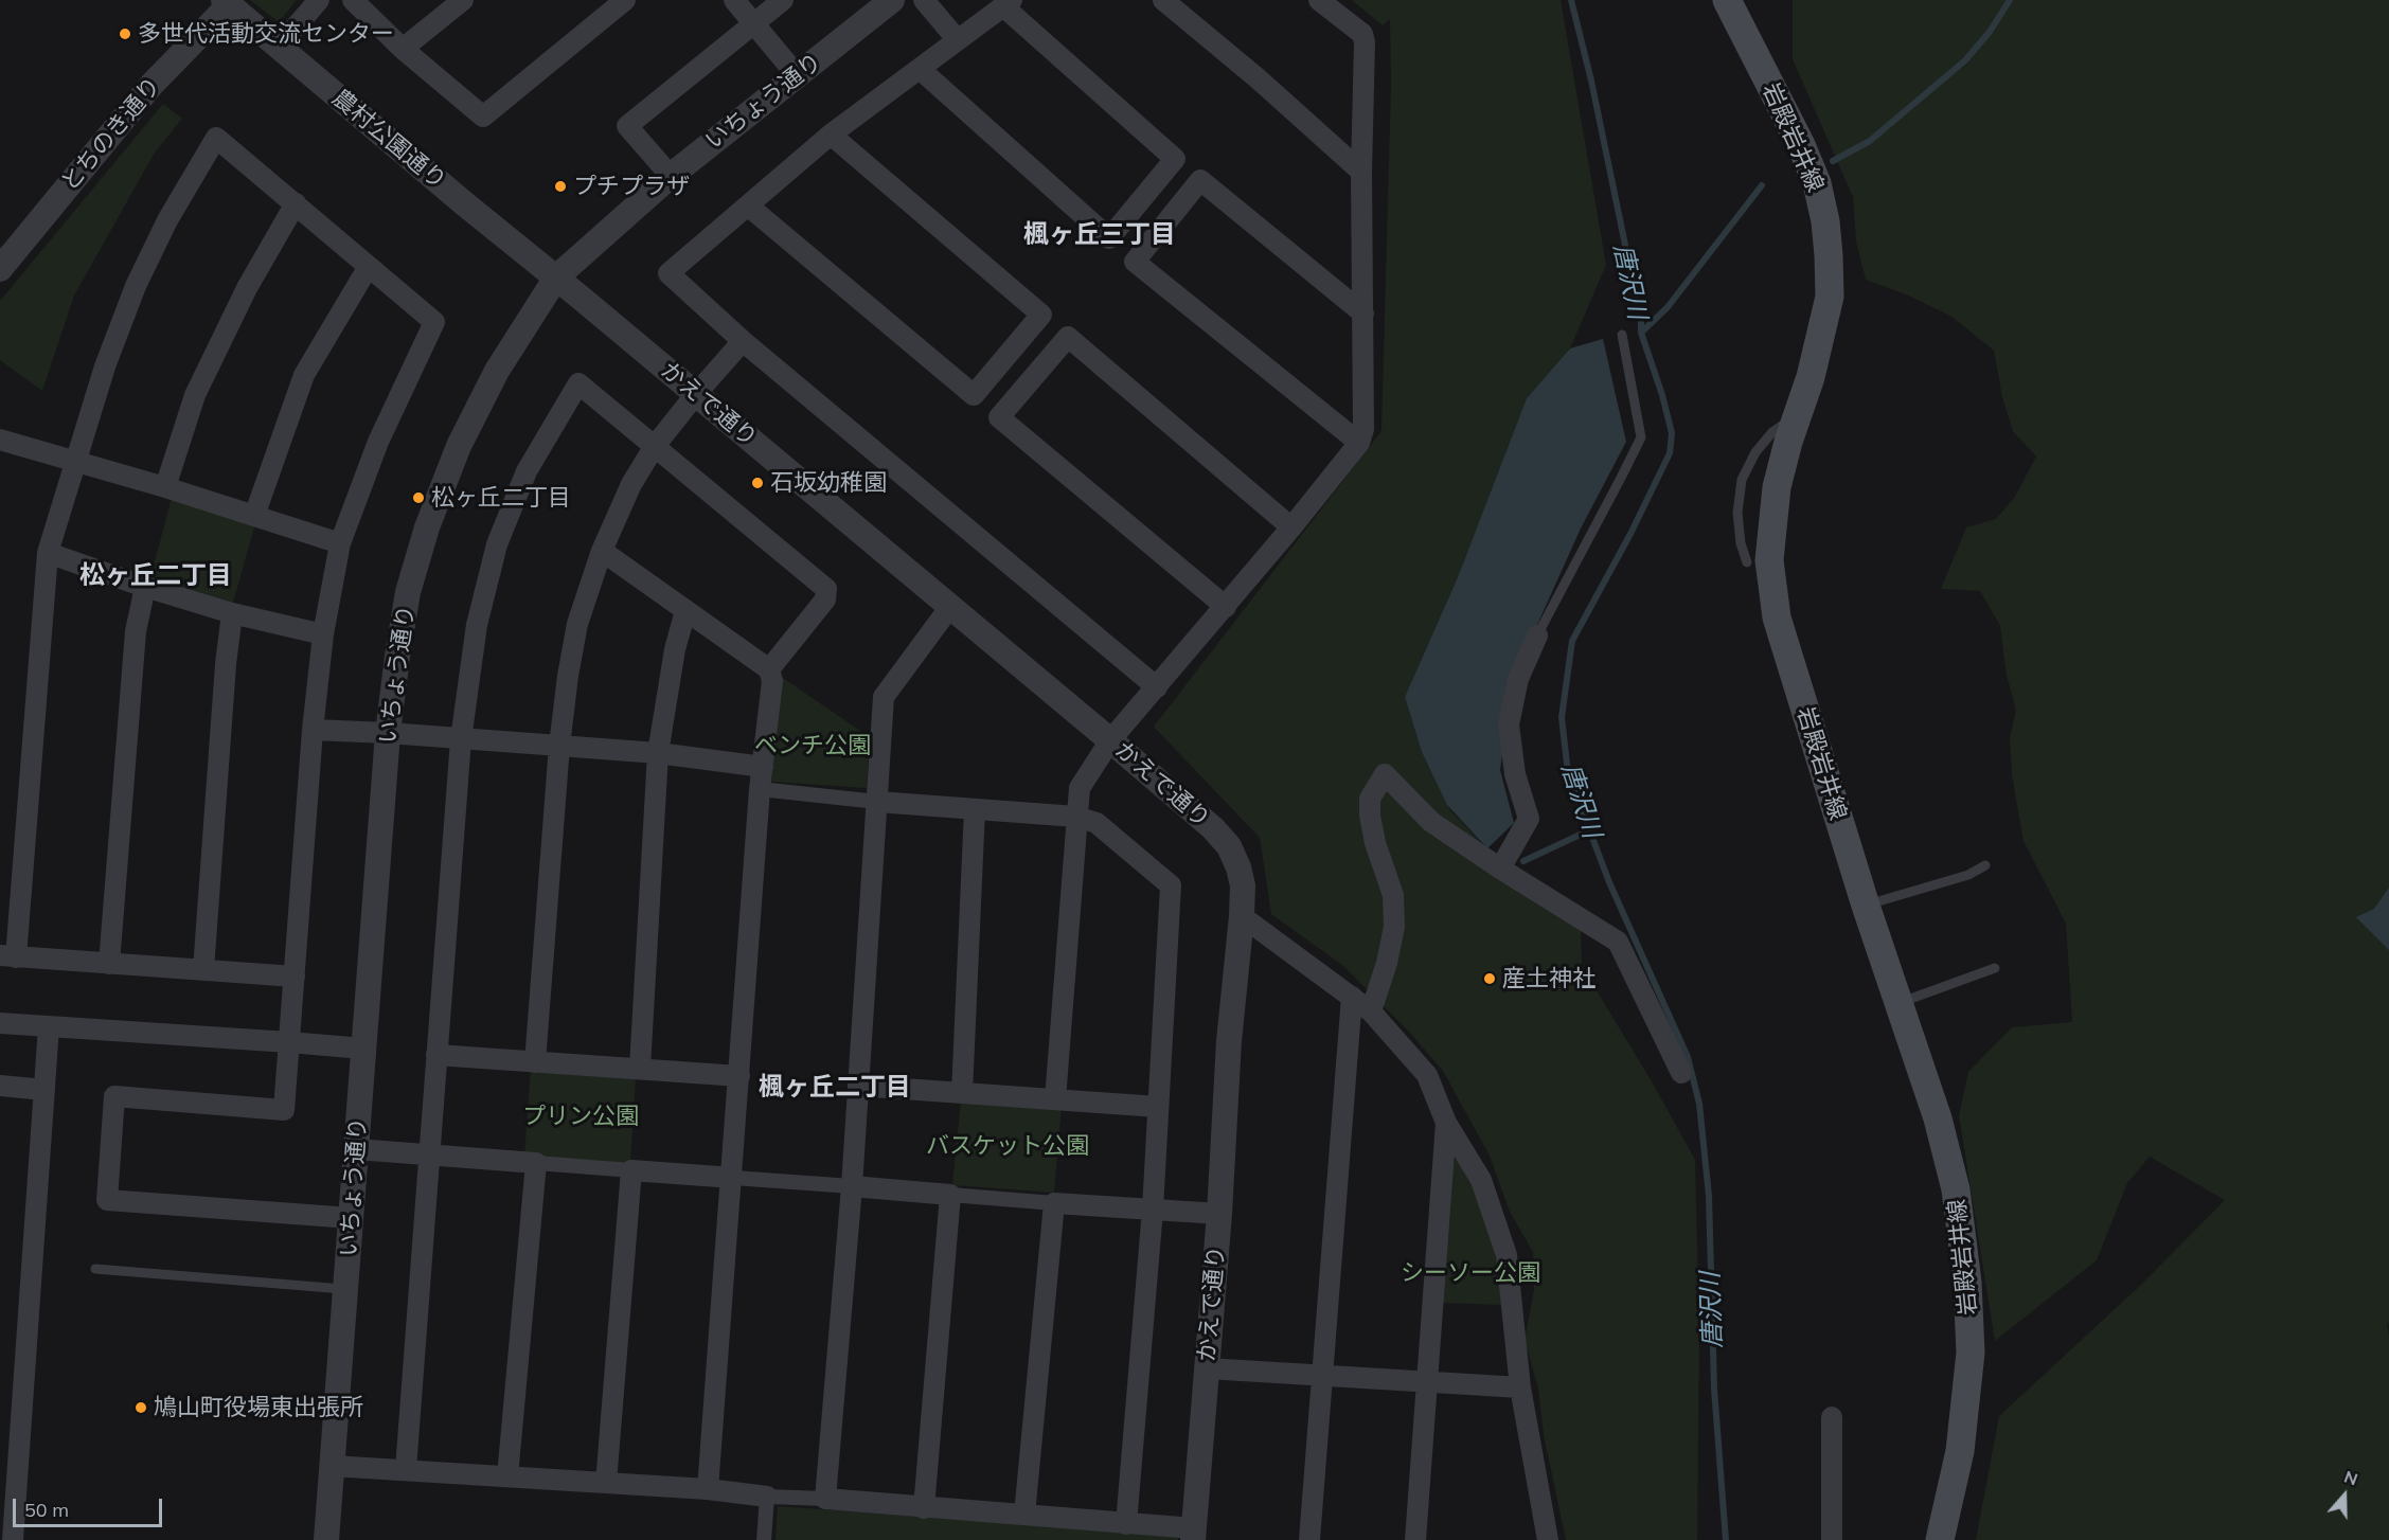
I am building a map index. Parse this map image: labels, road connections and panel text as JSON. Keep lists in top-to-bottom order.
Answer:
{
  "streets": {
    "main road": ["岩殿岩井線"],
    "street": [
      "いちょう通り",
      "とちのき通り",
      "農村公園通り",
      "かえで通り"
    ]
  },
  "crossings": [
    ["いちょう通り", "農村公園通り"],
    ["いちょう通り", "かえで通り"],
    ["とちのき通り", "農村公園通り"],
    ["農村公園通り", "かえで通り"]
  ],
  "districts": ["楓ヶ丘三丁目", "松ヶ丘二丁目", "楓ヶ丘二丁目"],
  "water": ["唐沢川"],
  "parks": [
    "ベンチ公園",
    "プリン公園",
    "バスケット公園",
    "シーソー公園"
  ],
  "places": [
    "多世代活動交流センター",
    "プチプラザ",
    "石坂幼稚園",
    "松ヶ丘二丁目",
    "産土神社",
    "鳩山町役場東出張所"
  ],
  "scale_bar": "50 m",
  "north": "top"
}
